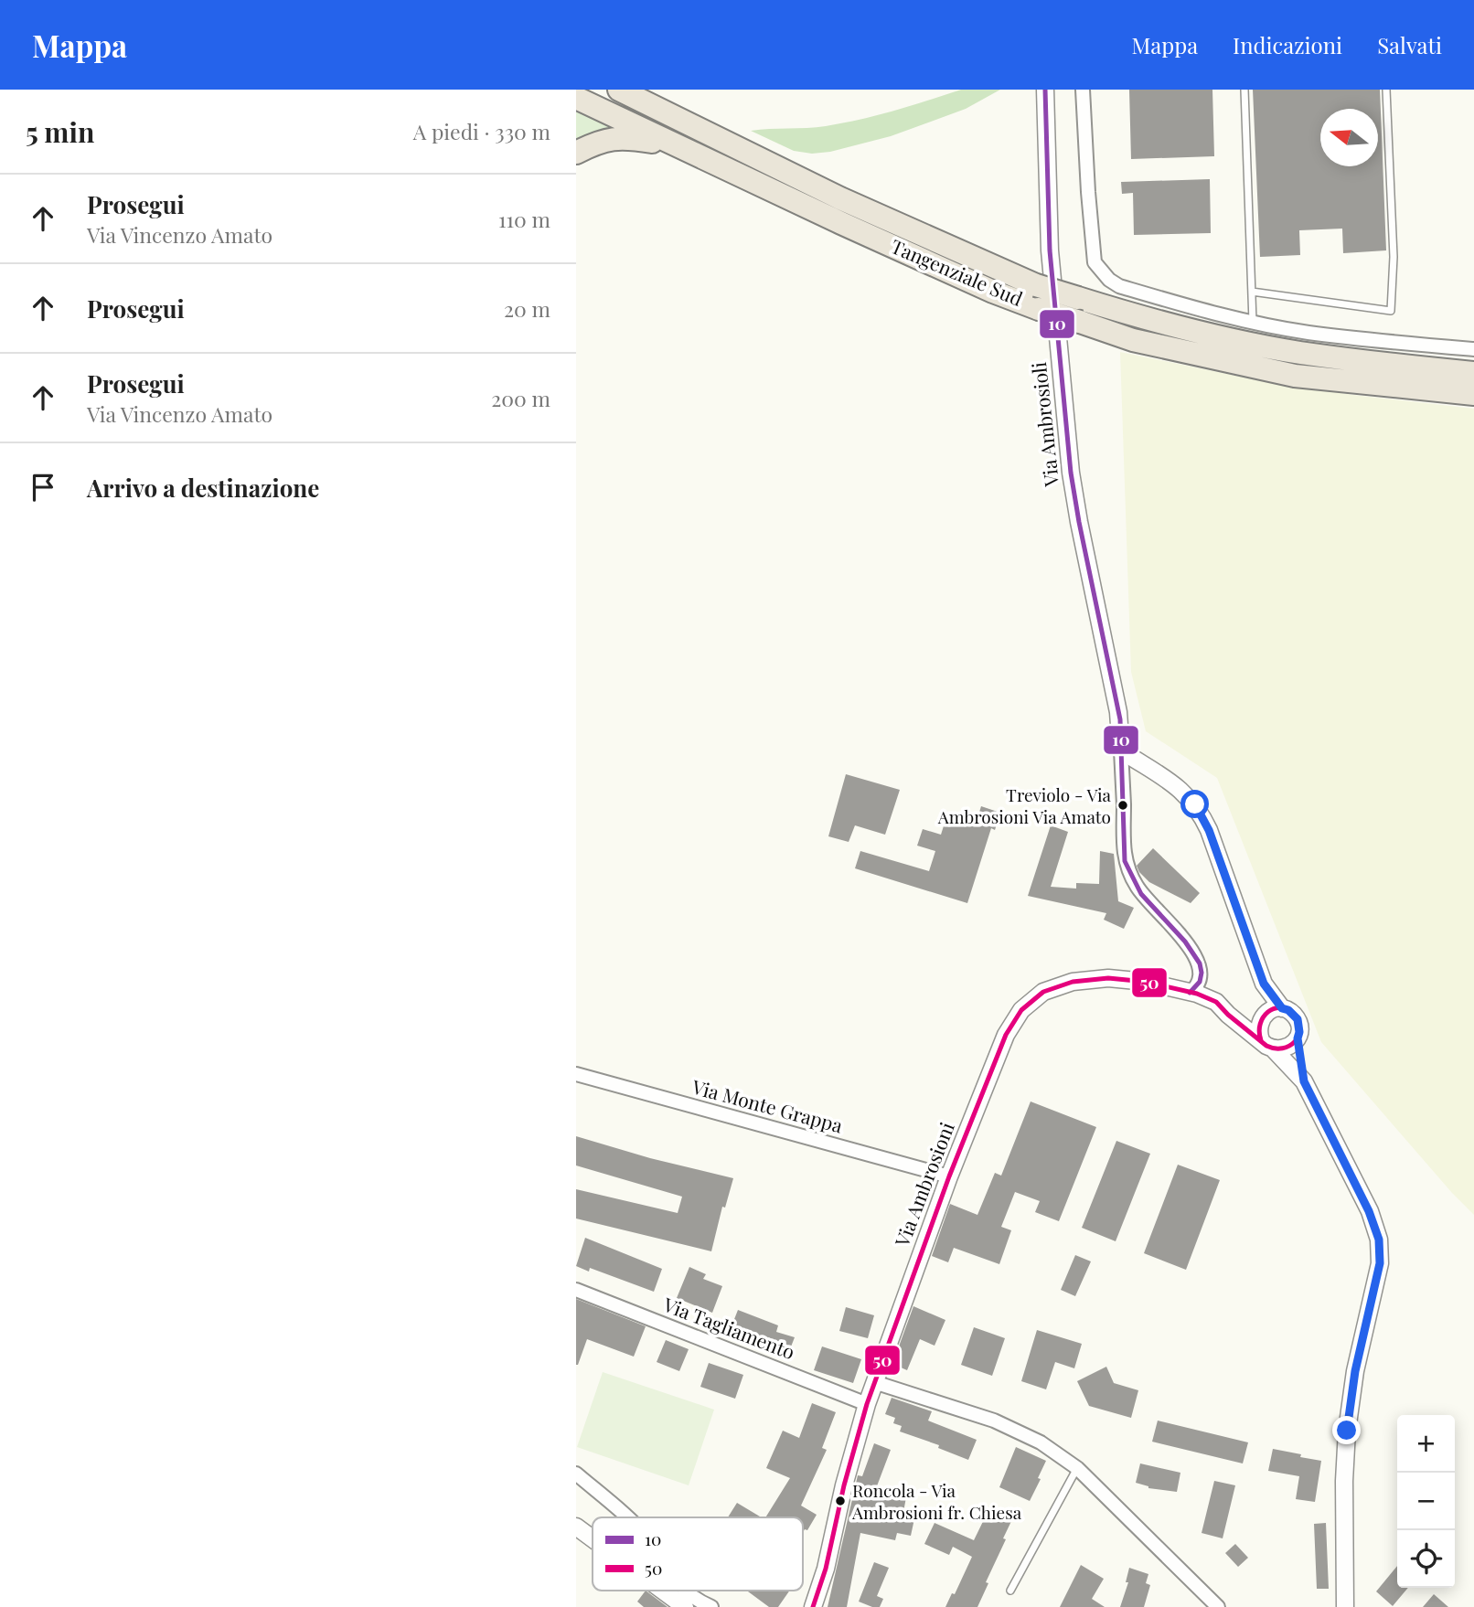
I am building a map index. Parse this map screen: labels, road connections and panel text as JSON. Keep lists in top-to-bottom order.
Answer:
{
  "streets": {
    "highway": ["Tangenziale Sud"],
    "street": [
      "Via Ambrosioli",
      "Via Monte Grappa",
      "Via Ambrosioni",
      "Via Tagliamento"
    ]
  },
  "crossings": [
    ["Via Monte Grappa", "Via Ambrosioni"],
    ["Via Ambrosioni", "Via Tagliamento"]
  ],
  "places": ["Treviolo - Via Ambrosioni Via Amato", "Roncola - Via Ambrosioni fr. Chiesa"],
  "lines": ["transit line 10", "transit line 50"],
  "legend": ["10", "50"],
  "north": "left",
  "page": {
    "header": "Mappa",
    "nav": ["Mappa", "Indicazioni", "Salvati"],
    "heading": ["5 min", "A piedi · 330 m"],
    "list": [
      ["Prosegui", "Via Vincenzo Amato", "110 m"],
      ["Prosegui", "20 m"],
      ["Prosegui", "Via Vincenzo Amato", "200 m"],
      "Arrivo a destinazione"
    ],
    "map_buttons": ["+", "−"]
  }
}
